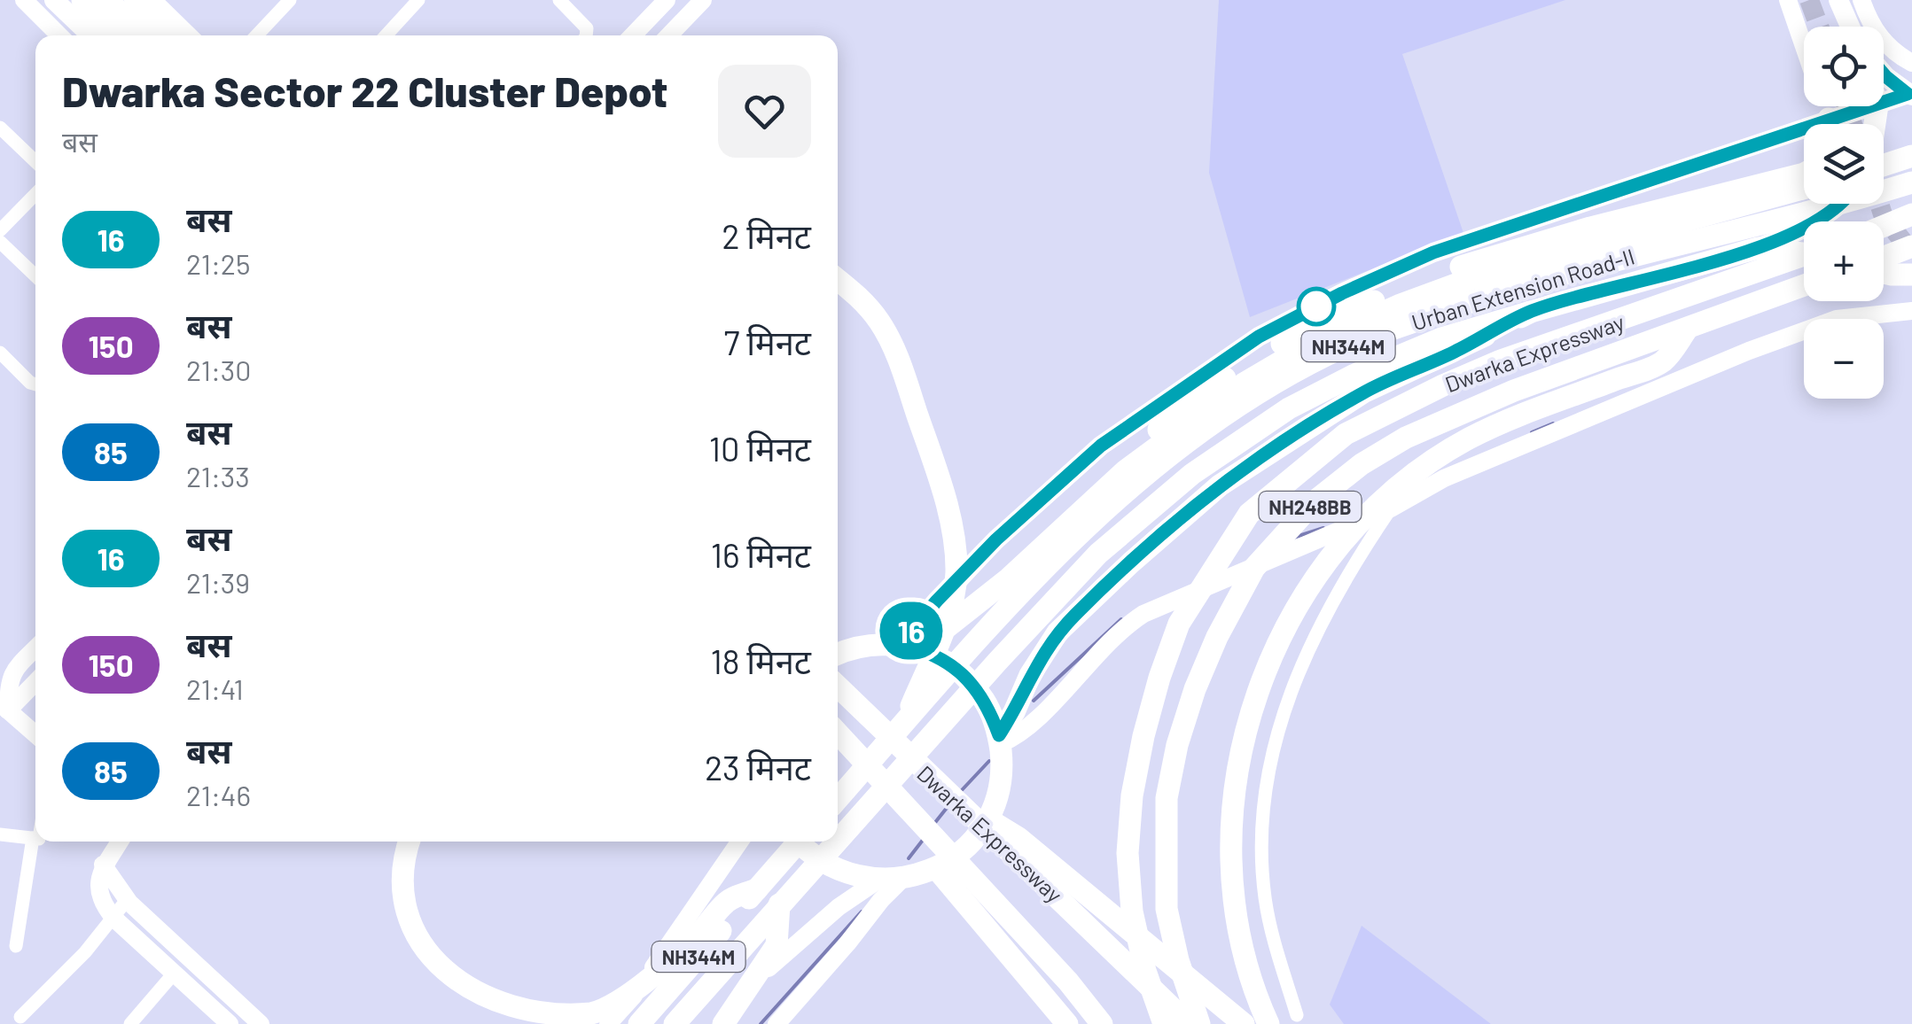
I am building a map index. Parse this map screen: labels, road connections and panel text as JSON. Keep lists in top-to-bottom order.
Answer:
{
  "streets": {
    "highway": [
      "Urban Extension Road-II",
      "NH344M",
      "Dwarka Expressway",
      "NH248BB"
    ]
  },
  "lines": ["bus line 16"],
  "page": {
    "on_map": "16",
    "map_buttons": ["+", "−"],
    "heading": ["Dwarka Sector 22 Cluster Depot", "बस"],
    "list": [
      {
        "mark": "16",
        "name": "बस",
        "note": "21:25",
        "value": "2 मिनट"
      },
      {
        "mark": "150",
        "name": "बस",
        "note": "21:30",
        "value": "7 मिनट"
      },
      {
        "mark": "85",
        "name": "बस",
        "note": "21:33",
        "value": "10 मिनट"
      },
      {
        "mark": "16",
        "name": "बस",
        "note": "21:39",
        "value": "16 मिनट"
      },
      {
        "mark": "150",
        "name": "बस",
        "note": "21:41",
        "value": "18 मिनट"
      },
      {
        "mark": "85",
        "name": "बस",
        "note": "21:46",
        "value": "23 मिनट"
      }
    ]
  }
}
